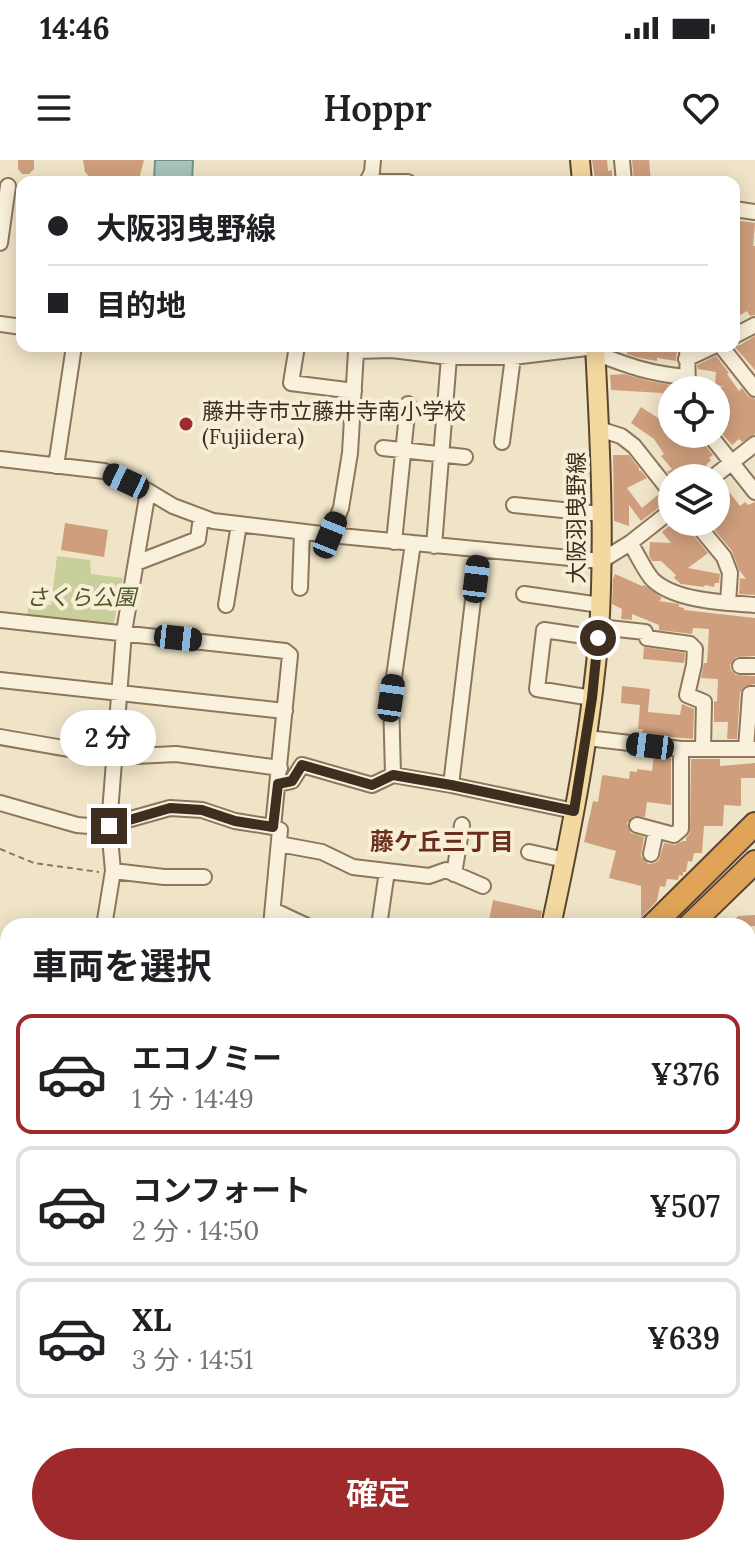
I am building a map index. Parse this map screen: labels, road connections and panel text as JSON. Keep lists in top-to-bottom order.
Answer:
{
  "streets": {
    "main road": ["大阪羽曳野線"]
  },
  "districts": ["藤ケ丘三丁目"],
  "parks": ["さくら公園"],
  "places": ["藤井寺市立藤井寺南小学校 (Fujiidera)"],
  "page": {
    "status": "14:46",
    "header": "Hoppr",
    "banner": ["大阪羽曳野線", "目的地"],
    "bubble": "2 分",
    "heading": "車両を選択",
    "list": [
      {
        "name": "エコノミー",
        "note": "1 分 · 14:49",
        "value": "¥376"
      },
      {
        "name": "コンフォート",
        "note": "2 分 · 14:50",
        "value": "¥507"
      },
      {
        "name": "XL",
        "note": "3 分 · 14:51",
        "value": "¥639"
      }
    ],
    "buttons": "確定"
  }
}
